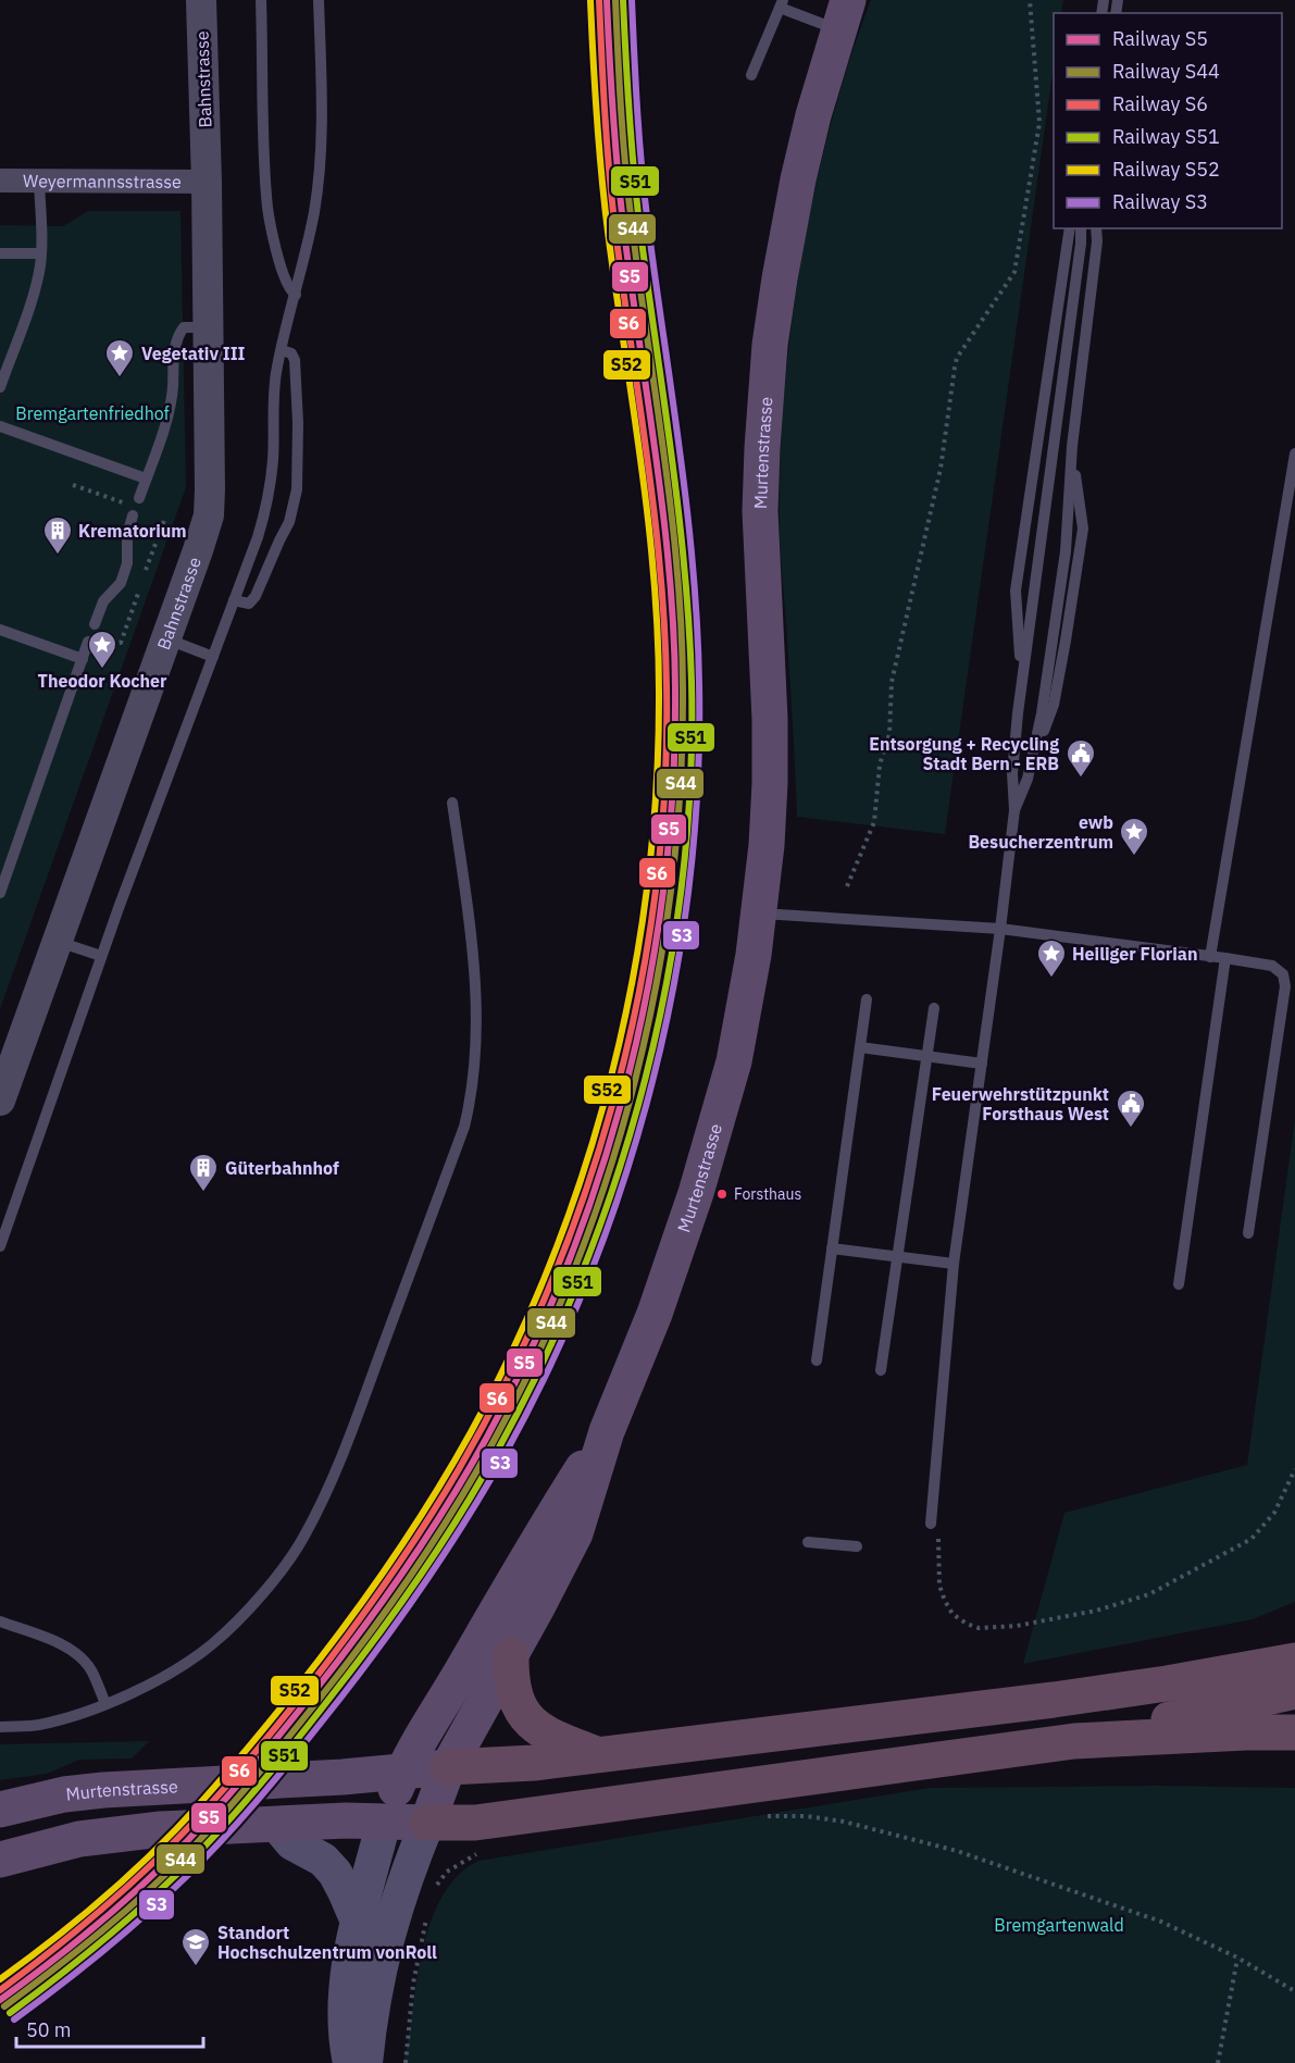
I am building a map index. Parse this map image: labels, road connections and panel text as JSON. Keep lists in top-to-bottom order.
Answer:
{
  "streets": {
    "main road": ["Murtenstrasse"],
    "street": ["Bahnstrasse", "Weyermannsstrasse"]
  },
  "crossings": [
    ["Bahnstrasse", "Weyermannsstrasse"]
  ],
  "parks": ["Bremgartenfriedhof", "Bremgartenwald"],
  "places": {
    "place": [
      "Vegetativ III",
      "Theodor Kocher",
      "ewb Besucherzentrum",
      "Heiliger Florian"
    ],
    "building": ["Krematorium", "Güterbahnhof"],
    "public building": ["Entsorgung + Recycling Stadt Bern - ERB", "Feuerwehrstützpunkt Forsthaus West"],
    "other": ["Forsthaus"],
    "school or university": ["Standort Hochschulzentrum vonRoll"]
  },
  "lines": [
    "rail line S5",
    "rail line S44",
    "rail line S6",
    "rail line S51",
    "rail line S3",
    "rail line S52"
  ],
  "legend": [
    "Railway S5",
    "Railway S44",
    "Railway S6",
    "Railway S51",
    "Railway S52",
    "Railway S3"
  ],
  "scale_bar": "50 m"
}
